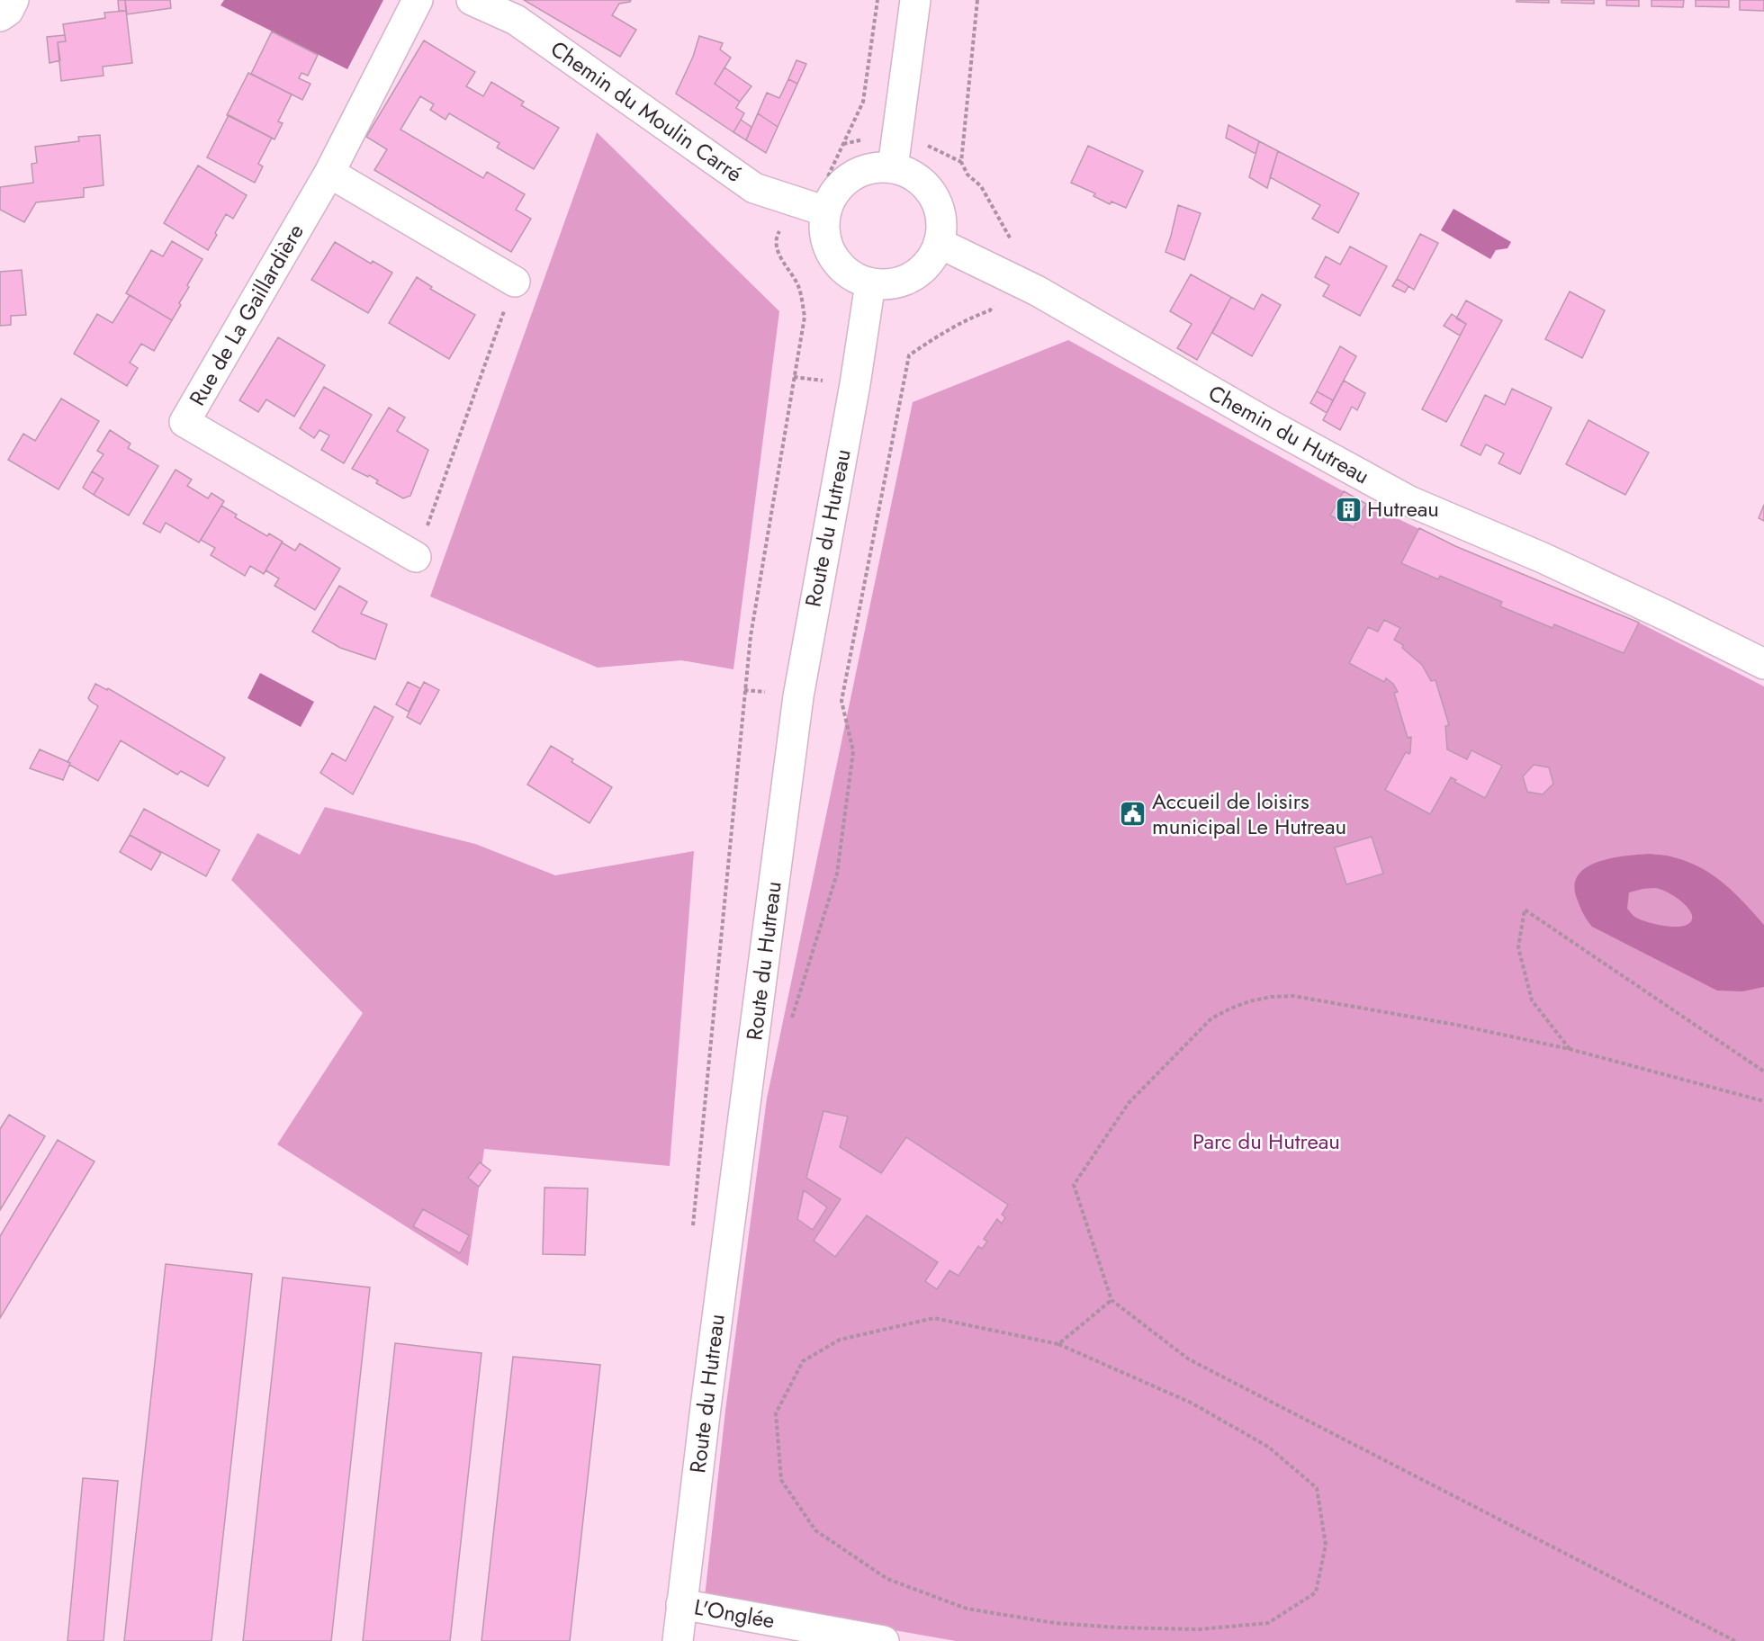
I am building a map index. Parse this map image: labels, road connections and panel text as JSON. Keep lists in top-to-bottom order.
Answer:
{
  "streets": {
    "street": [
      "Chemin du Moulin Carré",
      "Rue de La Gaillardière",
      "Chemin du Hutreau",
      "Route du Hutreau",
      "L'Onglée"
    ]
  },
  "crossings": [
    ["Chemin du Moulin Carré", "Chemin du Hutreau"],
    ["Chemin du Moulin Carré", "Route du Hutreau"],
    ["Chemin du Hutreau", "Route du Hutreau"],
    ["Route du Hutreau", "L'Onglée"]
  ],
  "parks": ["Parc du Hutreau"],
  "places": {
    "building": ["Hutreau"],
    "public building": ["Accueil de loisirs municipal Le Hutreau"]
  }
}
